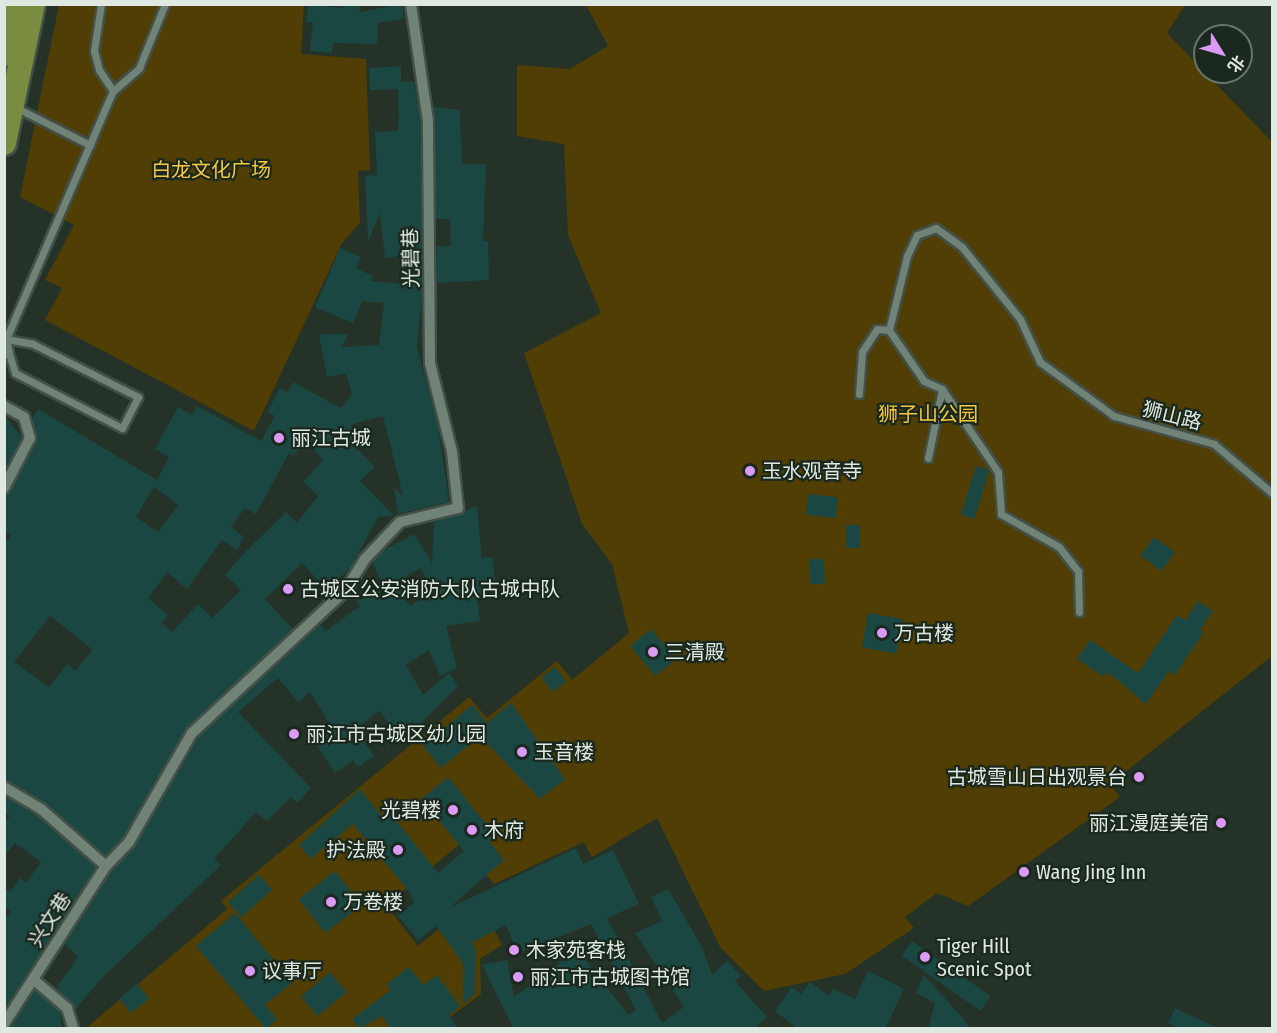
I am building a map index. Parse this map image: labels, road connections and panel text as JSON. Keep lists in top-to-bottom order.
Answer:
{
  "streets": {
    "street": ["光碧巷", "兴文巷"],
    "lane": ["狮山路"]
  },
  "crossings": [
    ["光碧巷", "兴文巷"]
  ],
  "parks": ["白龙文化广场", "狮子山公园"],
  "places": [
    "丽江古城",
    "玉水观音寺",
    "古城区公安消防大队古城中队",
    "万古楼",
    "三清殿",
    "丽江市古城区幼儿园",
    "玉音楼",
    "古城雪山日出观景台",
    "光碧楼",
    "丽江漫庭美宿",
    "木府",
    "护法殿",
    "Wang Jing Inn",
    "万卷楼",
    "木家苑客栈",
    "Tiger Hill Scenic Spot",
    "议事厅",
    "丽江市古城图书馆"
  ],
  "north": "bottom right"
}
